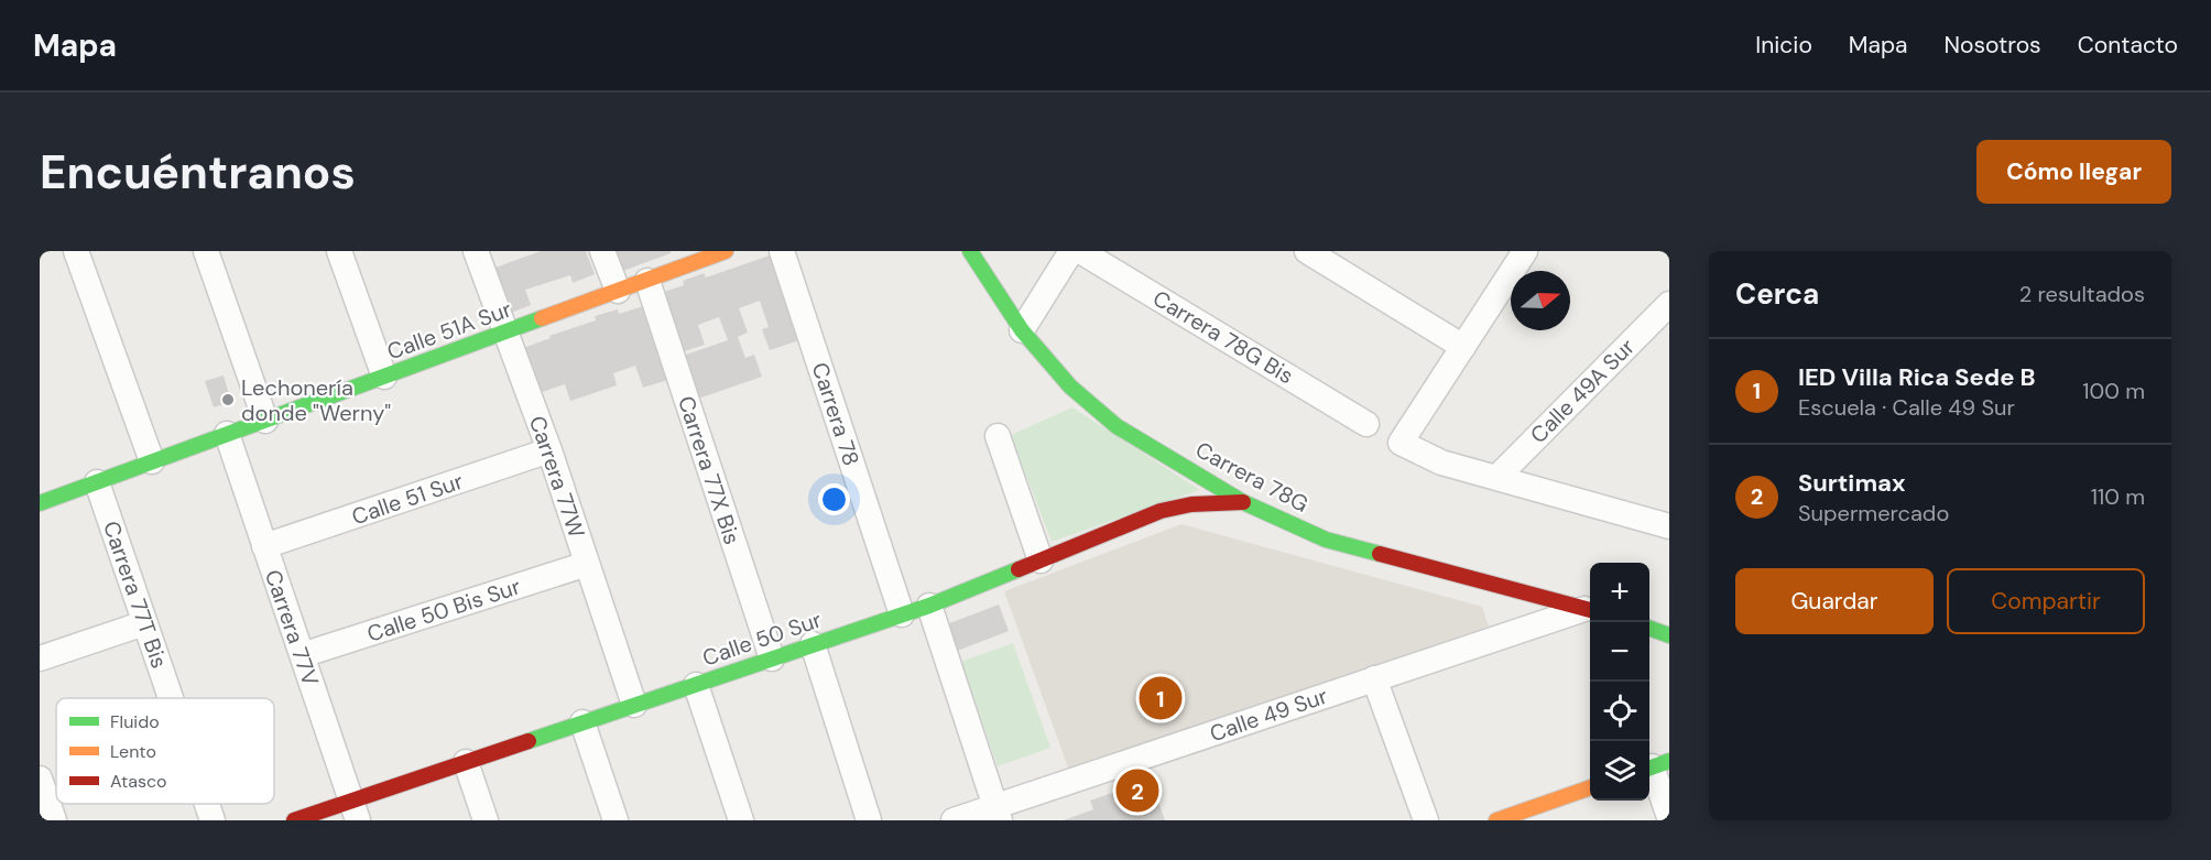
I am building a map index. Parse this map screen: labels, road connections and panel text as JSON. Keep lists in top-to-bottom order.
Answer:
{
  "streets": {
    "street": [
      "Calle 51A Sur",
      "Carrera 78G Bis",
      "Calle 49A Sur",
      "Carrera 78",
      "Carrera 77X Bis",
      "Carrera 77W",
      "Carrera 78G",
      "Calle 51 Sur",
      "Carrera 77T Bis",
      "Calle 50 Bis Sur",
      "Carrera 77V",
      "Calle 50 Sur",
      "Calle 49 Sur"
    ]
  },
  "crossings": [
    ["Calle 51A Sur", "Carrera 77X Bis"],
    ["Calle 51A Sur", "Carrera 77W"],
    ["Calle 51A Sur", "Carrera 77T Bis"],
    ["Calle 51A Sur", "Carrera 77V"],
    ["Carrera 78", "Calle 50 Sur"],
    ["Carrera 77X Bis", "Calle 50 Sur"],
    ["Carrera 77W", "Calle 51 Sur"],
    ["Carrera 77W", "Calle 50 Bis Sur"],
    ["Carrera 77W", "Calle 50 Sur"],
    ["Carrera 78G", "Calle 50 Sur"],
    ["Carrera 78G", "Calle 49 Sur"],
    ["Calle 51 Sur", "Carrera 77V"],
    ["Calle 50 Bis Sur", "Carrera 77V"],
    ["Carrera 77V", "Calle 50 Sur"]
  ],
  "places": ["Lechonería donde \"Werny\""],
  "legend": ["Fluido", "Lento", "Atasco"],
  "north": "right",
  "page": {
    "header": "Mapa",
    "nav": [
      "Inicio",
      "Mapa",
      "Nosotros",
      "Contacto"
    ],
    "buttons": [
      "Cómo llegar",
      ["Guardar", "Compartir"]
    ],
    "title": "Encuéntranos",
    "heading": ["Cerca", "2 resultados"],
    "list": [
      {
        "mark": "1",
        "name": "IED Villa Rica Sede B",
        "note": "Escuela · Calle 49 Sur",
        "value": "100 m"
      },
      {
        "mark": "2",
        "name": "Surtimax",
        "note": "Supermercado",
        "value": "110 m"
      }
    ],
    "map_buttons": ["+", "−"],
    "pins": ["1", "2"]
  }
}
